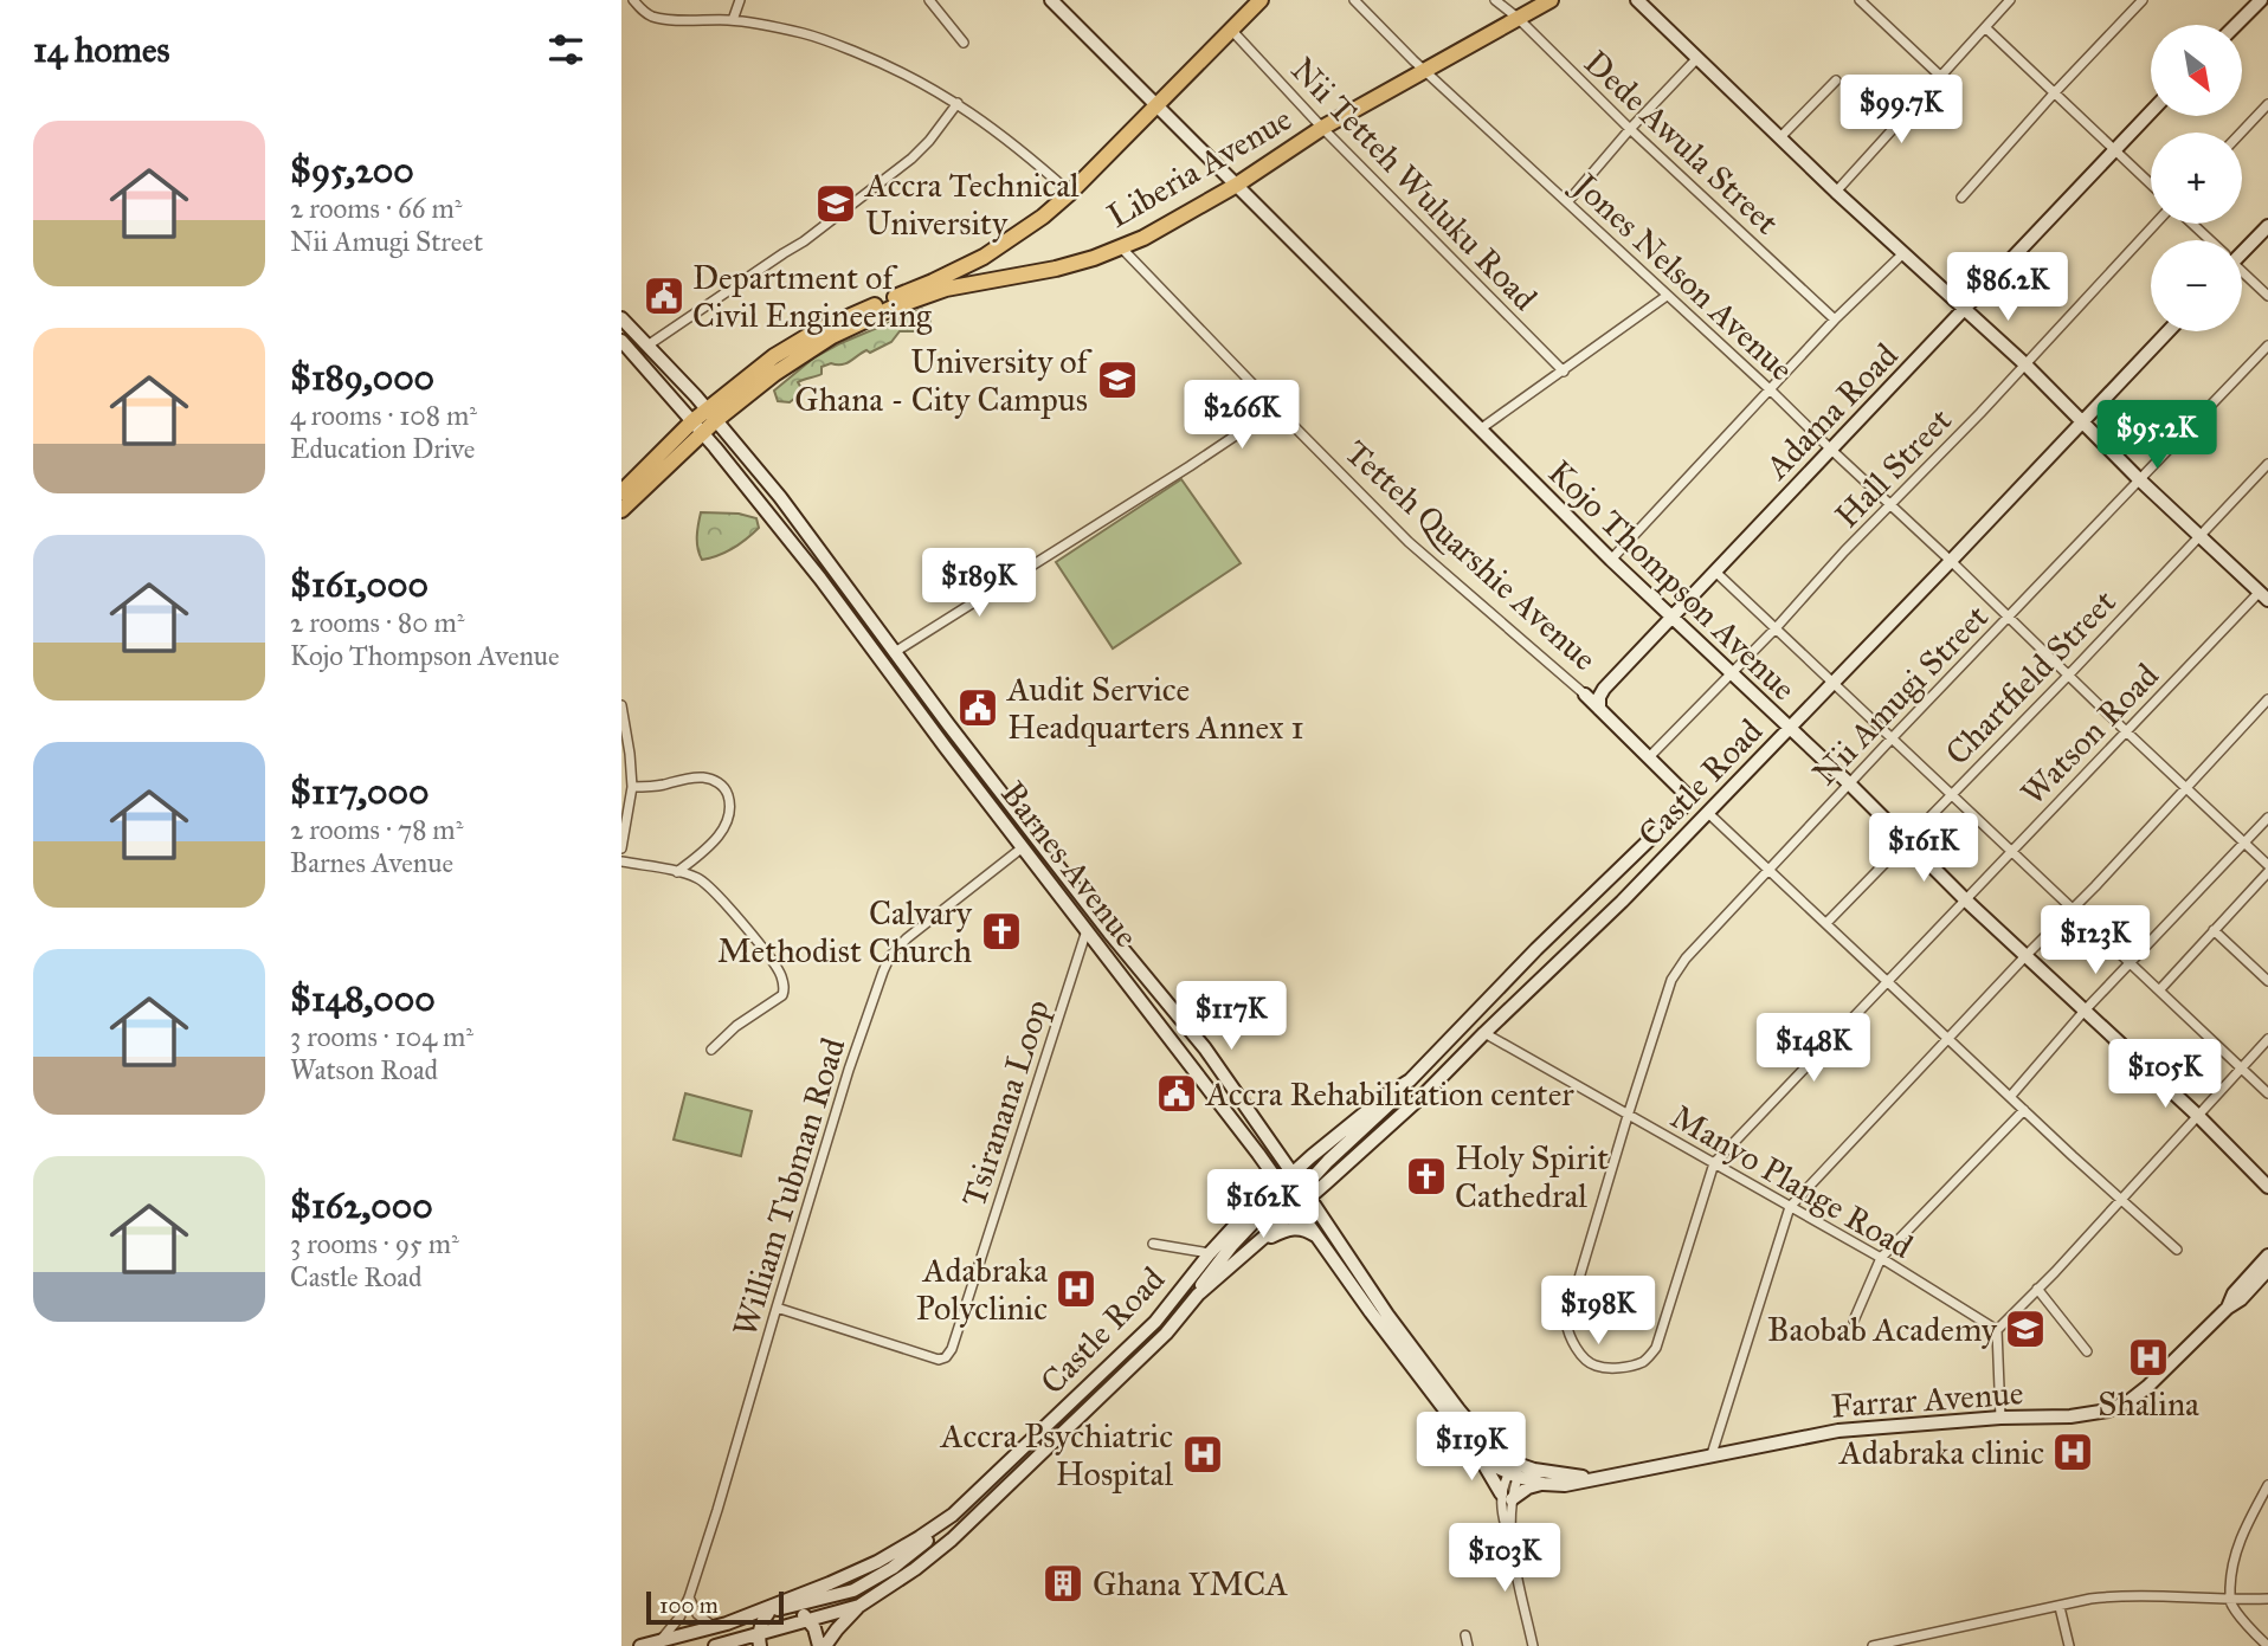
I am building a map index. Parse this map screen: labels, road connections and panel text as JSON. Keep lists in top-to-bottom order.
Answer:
{
  "streets": {
    "main road": [
      "Liberia Avenue",
      "Adama Road",
      "Tetteh Quarshie Avenue",
      "Kojo Thompson Avenue",
      "Castle Road",
      "Barnes Avenue",
      "Farrar Avenue"
    ],
    "street": [
      "Dede Awula Street",
      "Nii Tetteh Wuluku Road",
      "Jones Nelson Avenue",
      "Hall Street",
      "Chartfield Street",
      "Nii Amugi Street",
      "Watson Road",
      "Tsiranana Loop",
      "Manyo Plange Road",
      "William Tubman Road"
    ]
  },
  "crossings": [
    ["Dede Awula Street", "Liberia Avenue"],
    ["Liberia Avenue", "Nii Tetteh Wuluku Road"],
    ["Liberia Avenue", "Jones Nelson Avenue"],
    ["Liberia Avenue", "Tetteh Quarshie Avenue"],
    ["Liberia Avenue", "Kojo Thompson Avenue"],
    ["Liberia Avenue", "Barnes Avenue"],
    ["Jones Nelson Avenue", "Adama Road"],
    ["Jones Nelson Avenue", "Hall Street"],
    ["Jones Nelson Avenue", "Chartfield Street"],
    ["Jones Nelson Avenue", "Nii Amugi Street"],
    ["Jones Nelson Avenue", "Watson Road"],
    ["Jones Nelson Avenue", "Castle Road"],
    ["Adama Road", "Tetteh Quarshie Avenue"],
    ["Adama Road", "Kojo Thompson Avenue"],
    ["Hall Street", "Tetteh Quarshie Avenue"],
    ["Hall Street", "Kojo Thompson Avenue"],
    ["Tetteh Quarshie Avenue", "Castle Road"],
    ["Kojo Thompson Avenue", "Chartfield Street"],
    ["Kojo Thompson Avenue", "Nii Amugi Street"],
    ["Kojo Thompson Avenue", "Watson Road"],
    ["Kojo Thompson Avenue", "Castle Road"],
    ["Nii Amugi Street", "Watson Road"],
    ["Nii Amugi Street", "Manyo Plange Road"],
    ["Watson Road", "Manyo Plange Road"],
    ["Castle Road", "Barnes Avenue"],
    ["Castle Road", "Manyo Plange Road"],
    ["Castle Road", "William Tubman Road"],
    ["Barnes Avenue", "Tsiranana Loop"],
    ["Barnes Avenue", "William Tubman Road"],
    ["Barnes Avenue", "Farrar Avenue"],
    ["Tsiranana Loop", "William Tubman Road"]
  ],
  "places": {
    "school or university": ["Accra Technical University", "University of Ghana - City Campus", "Baobab Academy"],
    "public building": ["Department of Civil Engineering", "Audit Service Headquarters Annex 1", "Accra Rehabilitation center"],
    "church": ["Calvary Methodist Church", "Holy Spirit Cathedral"],
    "hospital": [
      "Adabraka Polyclinic",
      "Shalina",
      "Adabraka clinic",
      "Accra Psychiatric Hospital"
    ],
    "building": ["Ghana YMCA"]
  },
  "scale_bar": "100 m",
  "north": "bottom right",
  "page": {
    "heading": "14 homes",
    "map_buttons": ["+", "−"],
    "price": [
      "$99.7K",
      "$86.2K",
      "$266K",
      "$95.2K",
      "$189K",
      "$161K",
      "$123K",
      "$117K",
      "$148K",
      "$105K",
      "$162K",
      "$198K",
      "$119K",
      "$103K"
    ],
    "list": [
      {
        "name": "$95,200",
        "note": "2 rooms · 66 m² · Nii Amugi Street"
      },
      {
        "name": "$189,000",
        "note": "4 rooms · 108 m² · Education Drive"
      },
      {
        "name": "$161,000",
        "note": "2 rooms · 80 m² · Kojo Thompson Avenue"
      },
      {
        "name": "$117,000",
        "note": "2 rooms · 78 m² · Barnes Avenue"
      },
      {
        "name": "$148,000",
        "note": "3 rooms · 104 m² · Watson Road"
      },
      {
        "name": "$162,000",
        "note": "3 rooms · 95 m² · Castle Road"
      }
    ],
    "scale": "100 m"
  }
}
